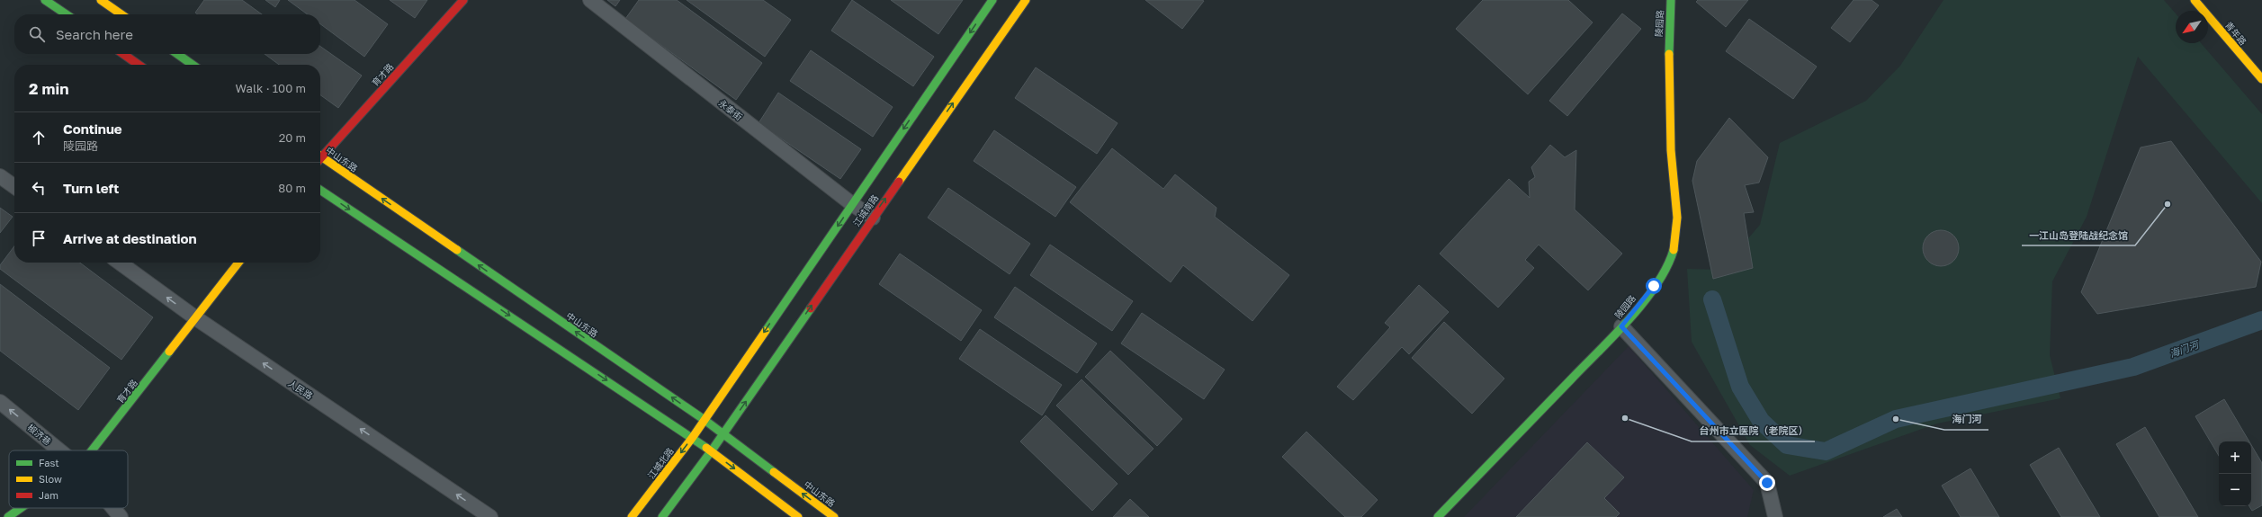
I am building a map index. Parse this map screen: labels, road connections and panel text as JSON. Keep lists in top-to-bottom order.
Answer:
{
  "streets": {
    "main road": [
      "陵园路",
      "青年路",
      "育才路",
      "中山东路",
      "江城南路",
      "江城北路"
    ],
    "street": ["永泰街", "人民路", "椒济巷"]
  },
  "crossings": [
    ["育才路", "人民路"],
    ["永泰街", "江城南路"],
    ["中山东路", "江城南路"],
    ["中山东路", "江城北路"],
    ["江城南路", "江城北路"]
  ],
  "one_way": ["人民路", "椒济巷"],
  "water": ["海门河"],
  "places": ["一江山岛登陆战纪念馆", "台州市立医院（老院区）", "海门河"],
  "legend": ["Fast", "Slow", "Jam"],
  "north": "bottom left",
  "page": {
    "search": "Search here",
    "heading": ["2 min", "Walk · 100 m"],
    "list": [
      ["Continue", "陵园路", "20 m"],
      ["Turn left", "80 m"],
      "Arrive at destination"
    ],
    "map_buttons": ["+", "−"]
  }
}
